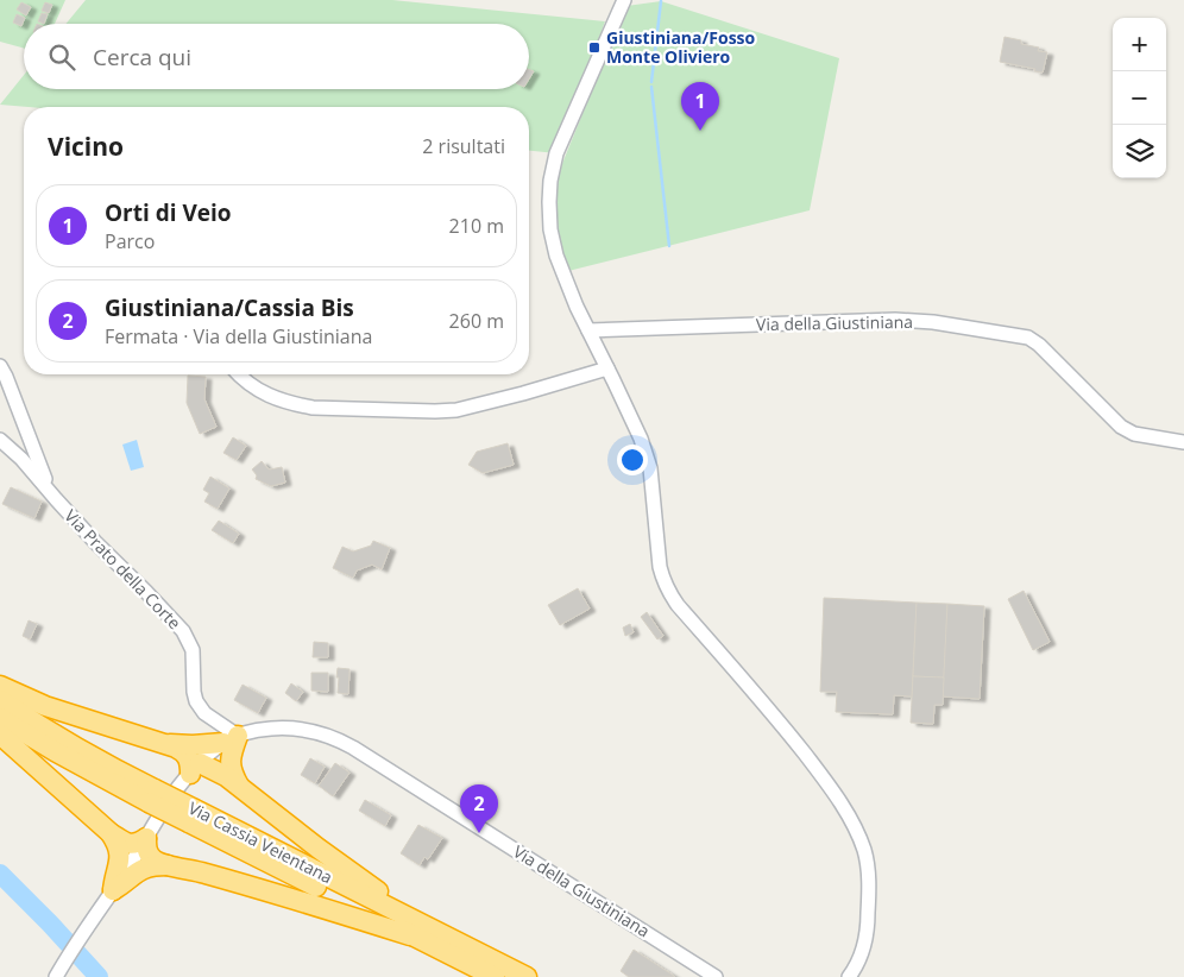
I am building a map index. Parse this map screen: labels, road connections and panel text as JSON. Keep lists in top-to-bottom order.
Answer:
{
  "streets": {
    "highway": ["Via Cassia Veientana"],
    "street": ["Via della Giustiniana", "Via Prato della Corte"]
  },
  "crossings": [
    ["Via della Giustiniana", "Via Prato della Corte"]
  ],
  "places": {
    "transit": ["Giustiniana/Fosso Monte Oliviero"]
  },
  "page": {
    "map_buttons": ["+", "−"],
    "search": "Cerca qui",
    "pins": ["1", "2"],
    "heading": ["Vicino", "2 risultati"],
    "list": [
      {
        "mark": "1",
        "name": "Orti di Veio",
        "note": "Parco",
        "value": "210 m"
      },
      {
        "mark": "2",
        "name": "Giustiniana/Cassia Bis",
        "note": "Fermata · Via della Giustiniana",
        "value": "260 m"
      }
    ]
  }
}
